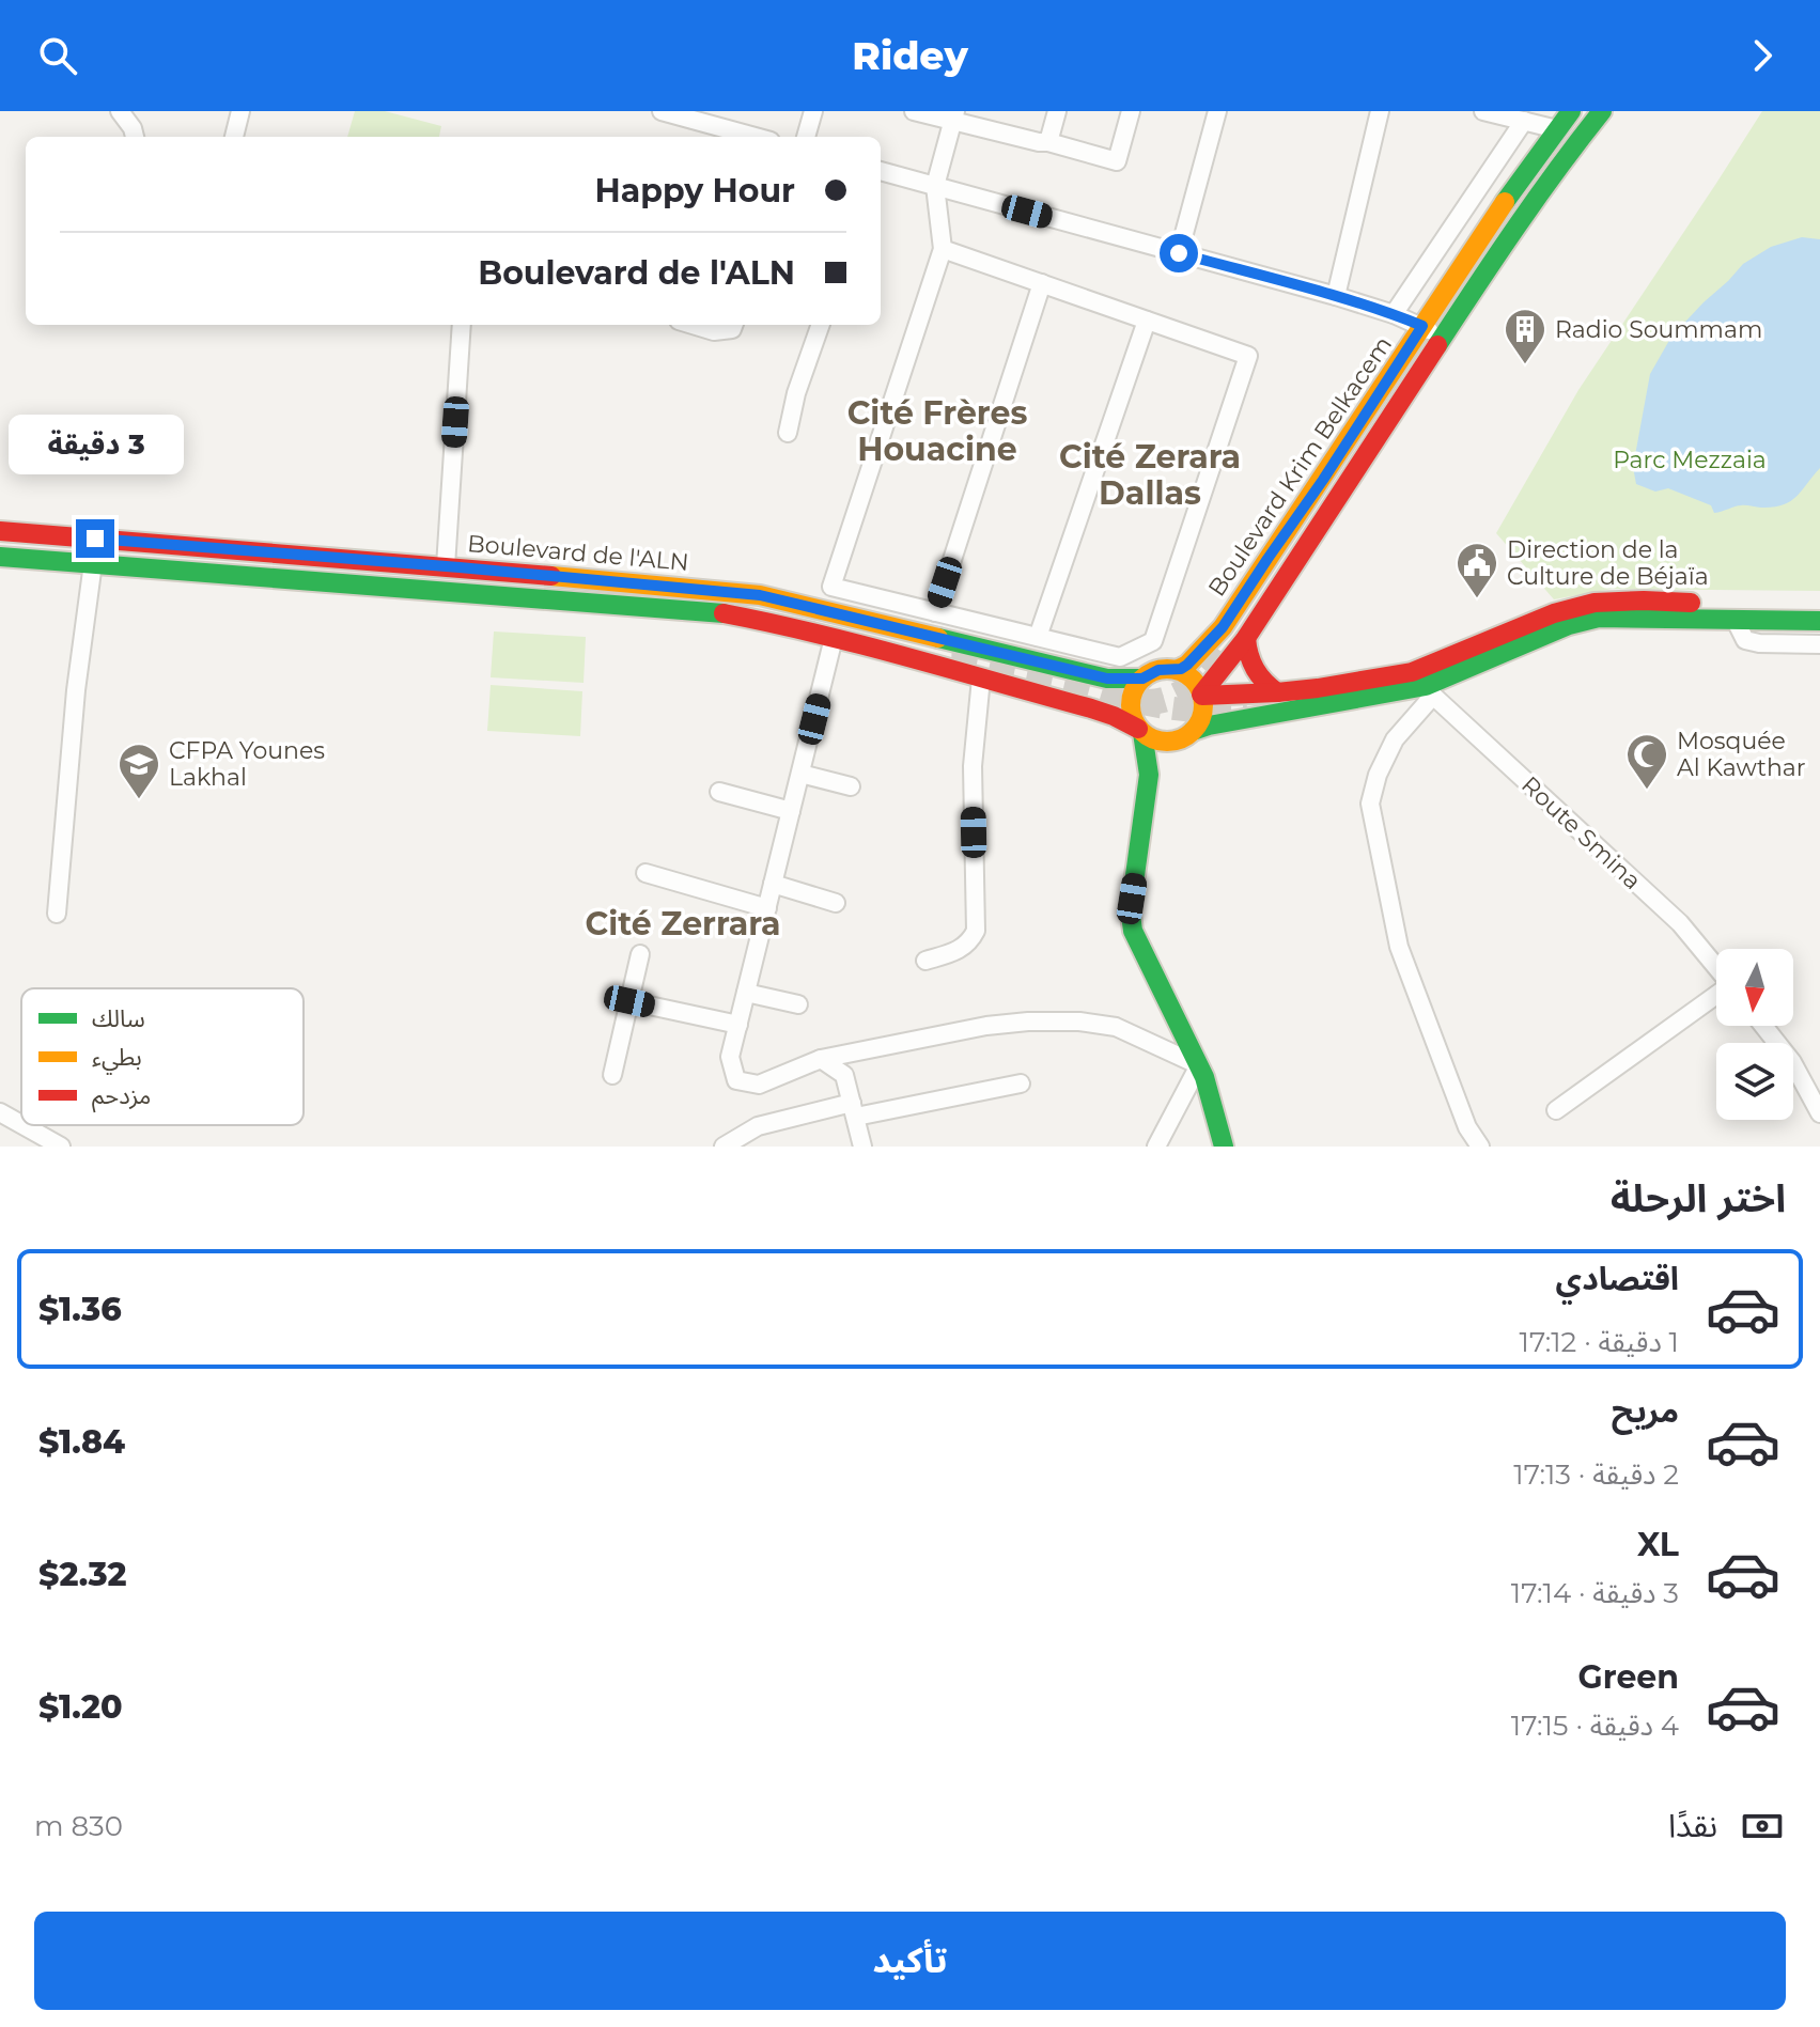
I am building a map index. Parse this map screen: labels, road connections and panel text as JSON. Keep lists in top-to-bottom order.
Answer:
{
  "streets": {
    "main road": ["Boulevard Krim Belkacem", "Boulevard de l'ALN"],
    "street": ["Route Smina"]
  },
  "crossings": [
    ["Boulevard Krim Belkacem", "Boulevard de l'ALN"]
  ],
  "districts": ["Cité Frères Houacine", "Cité Zerara Dallas", "Cité Zerrara"],
  "parks": ["Parc Mezzaia"],
  "places": {
    "building": ["Radio Soummam"],
    "public building": ["Direction de la Culture de Béjaïa"],
    "mosque": ["Mosquée Al Kawthar"],
    "school or university": ["CFPA Younes Lakhal"]
  },
  "legend": ["سالك", "بطيء", "مزدحم"],
  "north": "bottom",
  "page": {
    "header": "Ridey",
    "banner": ["Happy Hour", "Boulevard de l'ALN"],
    "bubble": "3 دقيقة",
    "heading": "اختر الرحلة",
    "list": [
      {
        "name": "اقتصادي",
        "note": "1 دقيقة · 17:12",
        "value": "$1.36"
      },
      {
        "name": "مريح",
        "note": "2 دقيقة · 17:13",
        "value": "$1.84"
      },
      {
        "name": "XL",
        "note": "3 دقيقة · 17:14",
        "value": "$2.32"
      },
      {
        "name": "Green",
        "note": "4 دقيقة · 17:15",
        "value": "$1.20"
      }
    ],
    "pay": ["نقدًا", "830 m"],
    "buttons": "تأكيد"
  }
}
